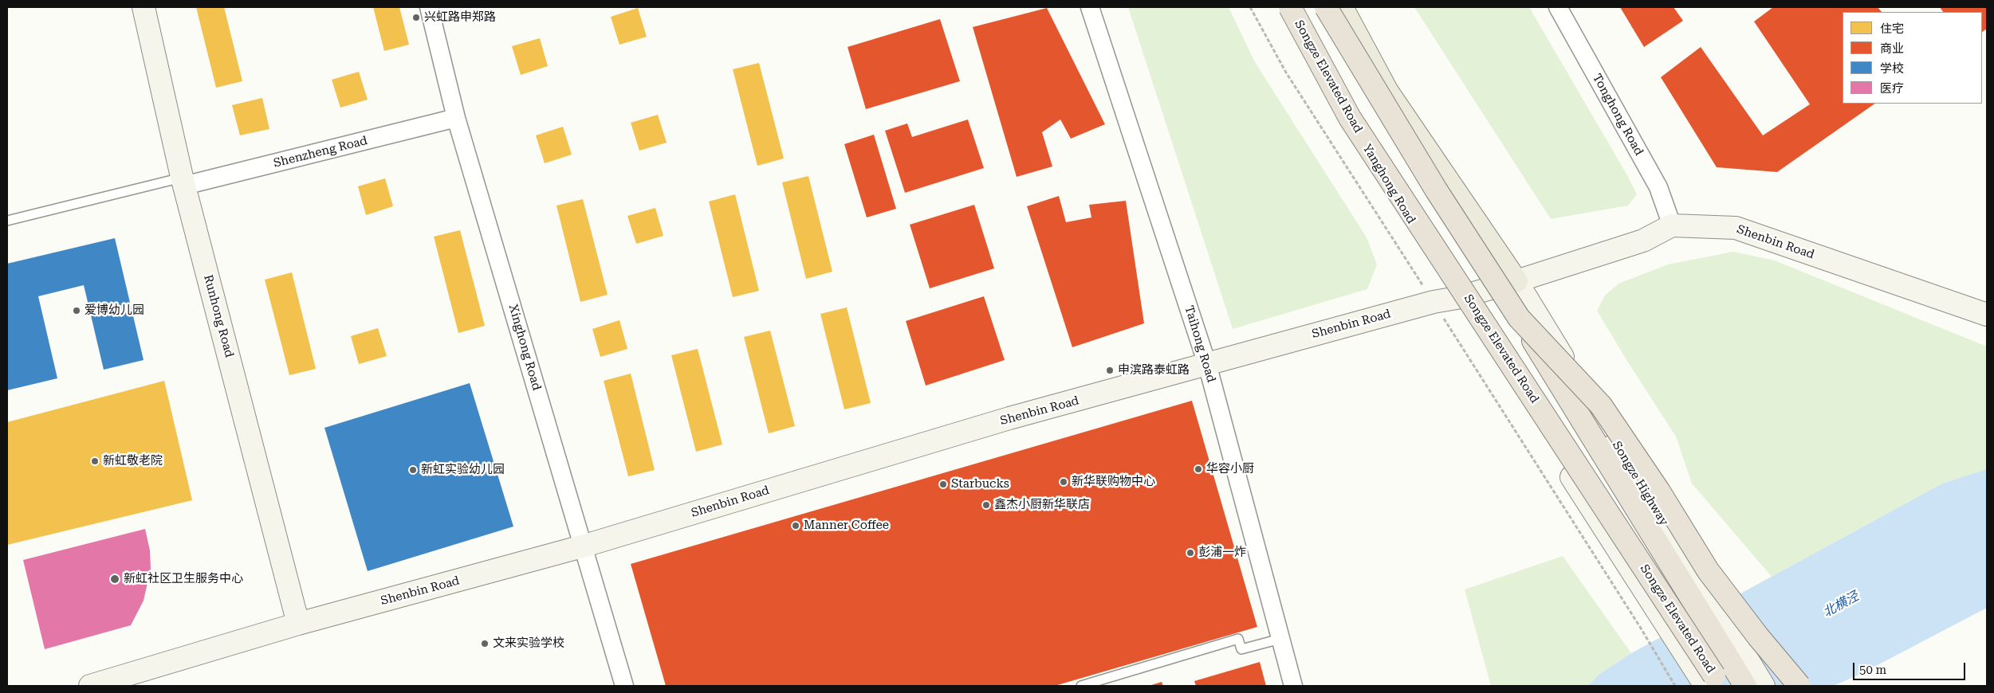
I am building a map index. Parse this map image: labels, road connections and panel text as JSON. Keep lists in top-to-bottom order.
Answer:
{
  "streets": {
    "highway": ["Songze Elevated Road"],
    "main road": [
      "Yanghong Road",
      "Shenbin Road",
      "Runhong Road",
      "Songze Highway"
    ],
    "street": [
      "Tonghong Road",
      "Shenzheng Road",
      "Taihong Road",
      "Xinghong Road"
    ]
  },
  "crossings": [
    ["Songze Elevated Road", "Yanghong Road"],
    ["Tonghong Road", "Shenbin Road"],
    ["Shenzheng Road", "Runhong Road"],
    ["Shenzheng Road", "Xinghong Road"],
    ["Yanghong Road", "Shenbin Road"],
    ["Shenbin Road", "Runhong Road"],
    ["Shenbin Road", "Taihong Road"],
    ["Shenbin Road", "Xinghong Road"],
    ["Shenbin Road", "Songze Highway"]
  ],
  "water": ["北横泾"],
  "places": [
    "兴虹路申郑路",
    "爱博幼儿园",
    "申滨路泰虹路",
    "新虹敬老院",
    "华容小厨",
    "新虹实验幼儿园",
    "新华联购物中心",
    "Starbucks",
    "鑫杰小厨新华联店",
    "Manner Coffee",
    "彭浦一炸",
    "新虹社区卫生服务中心",
    "文来实验学校"
  ],
  "legend": [
    "住宅",
    "商业",
    "学校",
    "医疗"
  ],
  "scale_bar": "50 m"
}
